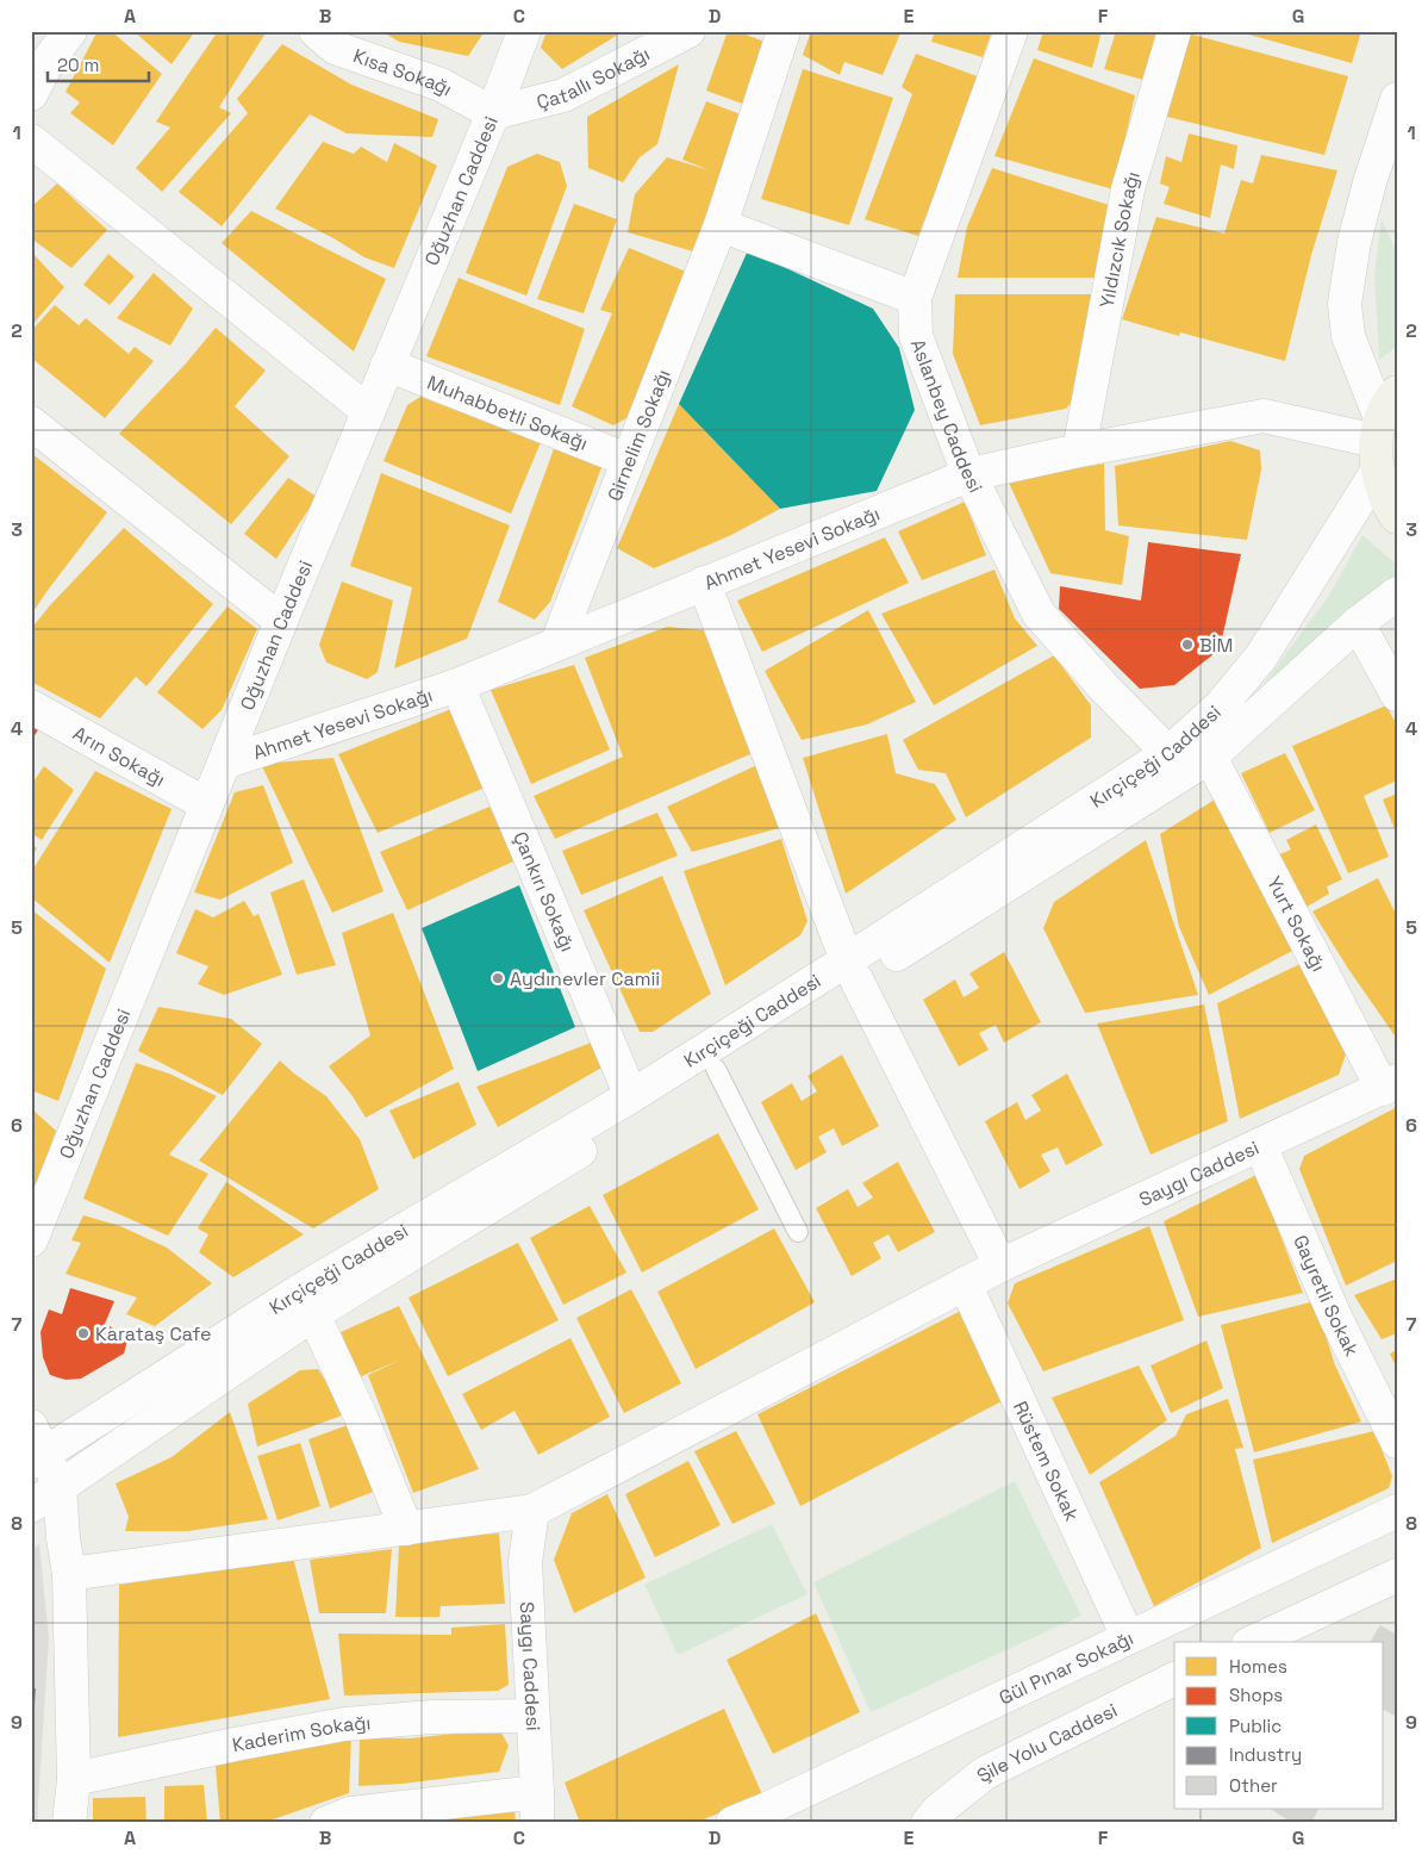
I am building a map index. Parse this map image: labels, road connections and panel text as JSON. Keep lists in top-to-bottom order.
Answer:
{
  "streets": {
    "street": [
      "Kısa Sokağı",
      "Çatallı Sokağı",
      "Oğuzhan Caddesi",
      "Yıldızcık Sokağı",
      "Muhabbetli Sokağı",
      "Aslanbey Caddesi",
      "Girnelim Sokağı",
      "Ahmet Yesevi Sokağı",
      "Kırçiçeği Caddesi",
      "Arın Sokağı",
      "Çankırı Sokağı",
      "Yurt Sokağı",
      "Saygı Caddesi",
      "Gayretli Sokak",
      "Rüstem Sokak",
      "Gül Pınar Sokağı",
      "Kaderim Sokağı",
      "Şile Yolu Caddesi"
    ]
  },
  "crossings": [
    ["Kısa Sokağı", "Çatallı Sokağı"],
    ["Kısa Sokağı", "Oğuzhan Caddesi"],
    ["Çatallı Sokağı", "Oğuzhan Caddesi"],
    ["Oğuzhan Caddesi", "Muhabbetli Sokağı"],
    ["Oğuzhan Caddesi", "Ahmet Yesevi Sokağı"],
    ["Oğuzhan Caddesi", "Arın Sokağı"],
    ["Yıldızcık Sokağı", "Ahmet Yesevi Sokağı"],
    ["Muhabbetli Sokağı", "Girnelim Sokağı"],
    ["Aslanbey Caddesi", "Ahmet Yesevi Sokağı"],
    ["Aslanbey Caddesi", "Kırçiçeği Caddesi"],
    ["Girnelim Sokağı", "Ahmet Yesevi Sokağı"],
    ["Ahmet Yesevi Sokağı", "Kırçiçeği Caddesi"],
    ["Ahmet Yesevi Sokağı", "Çankırı Sokağı"],
    ["Kırçiçeği Caddesi", "Çankırı Sokağı"],
    ["Kırçiçeği Caddesi", "Yurt Sokağı"],
    ["Yurt Sokağı", "Saygı Caddesi"],
    ["Saygı Caddesi", "Gayretli Sokak"],
    ["Saygı Caddesi", "Rüstem Sokak"],
    ["Saygı Caddesi", "Kaderim Sokağı"],
    ["Rüstem Sokak", "Gül Pınar Sokağı"]
  ],
  "places": ["BİM", "Aydınevler Camii", "Karataş Cafe"],
  "legend": [
    "Homes",
    "Shops",
    "Public",
    "Industry",
    "Other"
  ],
  "scale_bar": "20 m",
  "grid": {
    "columns": [
      "A",
      "B",
      "C",
      "D",
      "E",
      "F",
      "G"
    ],
    "rows": [
      "1",
      "2",
      "3",
      "4",
      "5",
      "6",
      "7",
      "8",
      "9"
    ]
  }
}
